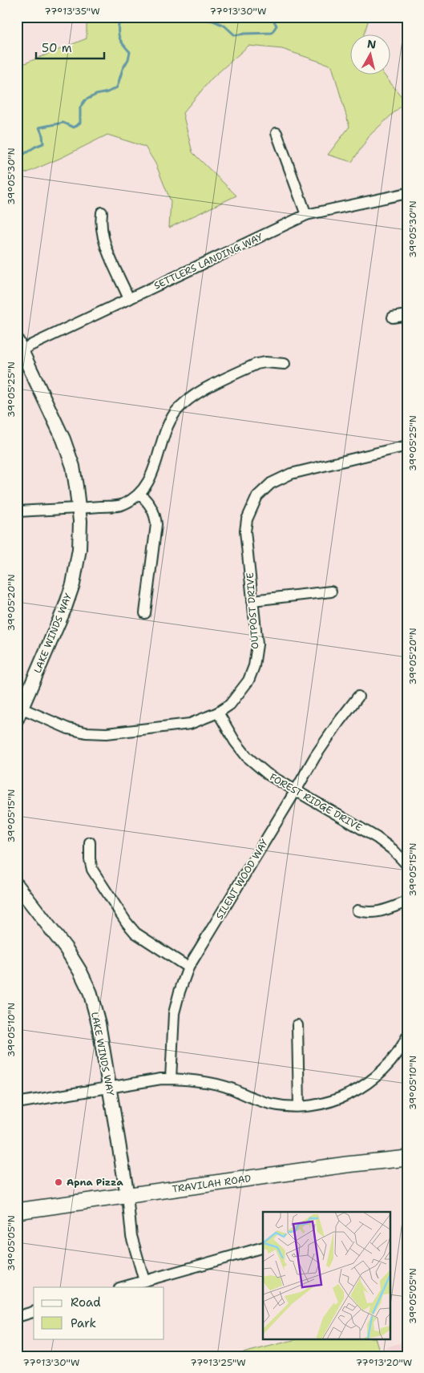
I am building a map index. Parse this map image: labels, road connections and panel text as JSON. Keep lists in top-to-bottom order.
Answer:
{
  "streets": {
    "main road": ["TRAVILAH ROAD"],
    "street": [
      "SETTLERS LANDING WAY",
      "OUTPOST DRIVE",
      "LAKE WINDS WAY",
      "FOREST RIDGE DRIVE",
      "SILENT WOOD WAY"
    ]
  },
  "crossings": [
    ["SETTLERS LANDING WAY", "LAKE WINDS WAY"],
    ["OUTPOST DRIVE", "LAKE WINDS WAY"],
    ["OUTPOST DRIVE", "FOREST RIDGE DRIVE"],
    ["LAKE WINDS WAY", "TRAVILAH ROAD"],
    ["FOREST RIDGE DRIVE", "SILENT WOOD WAY"]
  ],
  "places": ["Apna Pizza"],
  "legend": ["Road", "Park"],
  "scale_bar": "50 m",
  "north": "top",
  "coordinates": [
    "77°13'35\"W",
    "77°13'30\"W",
    "39°05'30\"N",
    "39°05'25\"N",
    "39°05'20\"N",
    "39°05'15\"N",
    "39°05'10\"N",
    "39°05'05\"N",
    "77°13'25\"W",
    "77°13'20\"W"
  ]
}
